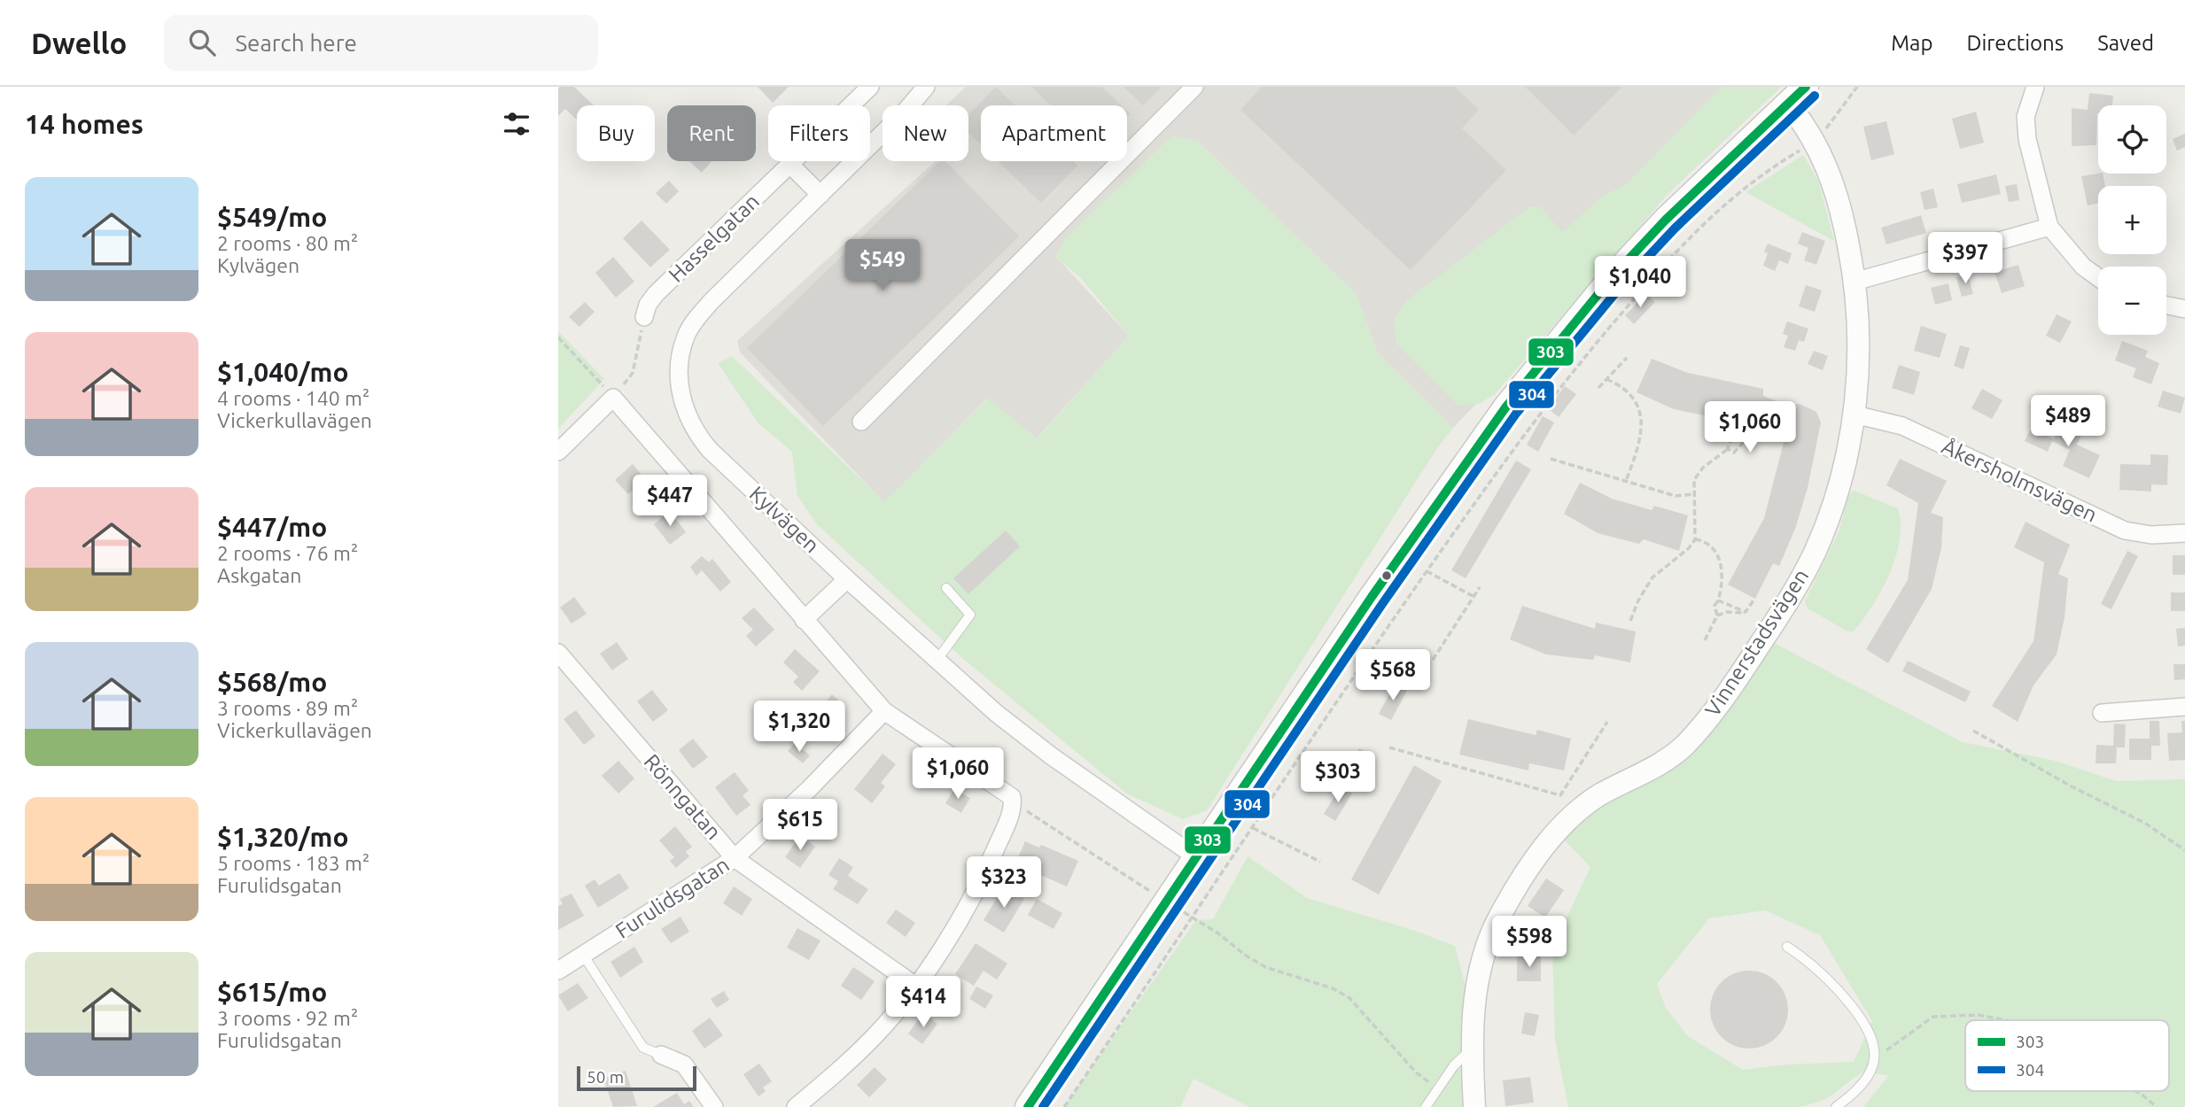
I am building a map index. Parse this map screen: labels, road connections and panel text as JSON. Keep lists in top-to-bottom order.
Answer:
{
  "streets": {
    "street": [
      "Hasselgatan",
      "Åkersholmsvägen",
      "Kylvägen",
      "Vinnerstadsvägen",
      "Rönngatan",
      "Furulidsgatan"
    ]
  },
  "crossings": [
    ["Åkersholmsvägen", "Vinnerstadsvägen"],
    ["Rönngatan", "Furulidsgatan"]
  ],
  "lines": ["transit line 303", "transit line 304"],
  "legend": ["303", "304"],
  "scale_bar": "50 m",
  "page": {
    "header": "Dwello",
    "search": "Search here",
    "nav": ["Map", "Directions", "Saved"],
    "heading": "14 homes",
    "map_buttons": ["+", "−"],
    "chip": [
      "Buy",
      "Rent",
      "Filters",
      "New",
      "Apartment"
    ],
    "list": [
      {
        "name": "$549/mo",
        "note": "2 rooms · 80 m² · Kylvägen"
      },
      {
        "name": "$1,040/mo",
        "note": "4 rooms · 140 m² · Vickerkullavägen"
      },
      {
        "name": "$447/mo",
        "note": "2 rooms · 76 m² · Askgatan"
      },
      {
        "name": "$568/mo",
        "note": "3 rooms · 89 m² · Vickerkullavägen"
      },
      {
        "name": "$1,320/mo",
        "note": "5 rooms · 183 m² · Furulidsgatan"
      },
      {
        "name": "$615/mo",
        "note": "3 rooms · 92 m² · Furulidsgatan"
      }
    ],
    "price": [
      "$397",
      "$549",
      "$1,040",
      "$489",
      "$1,060",
      "$447",
      "$568",
      "$1,320",
      "$1,060",
      "$303",
      "$615",
      "$323",
      "$598",
      "$414"
    ],
    "scale": "50 m"
  }
}
